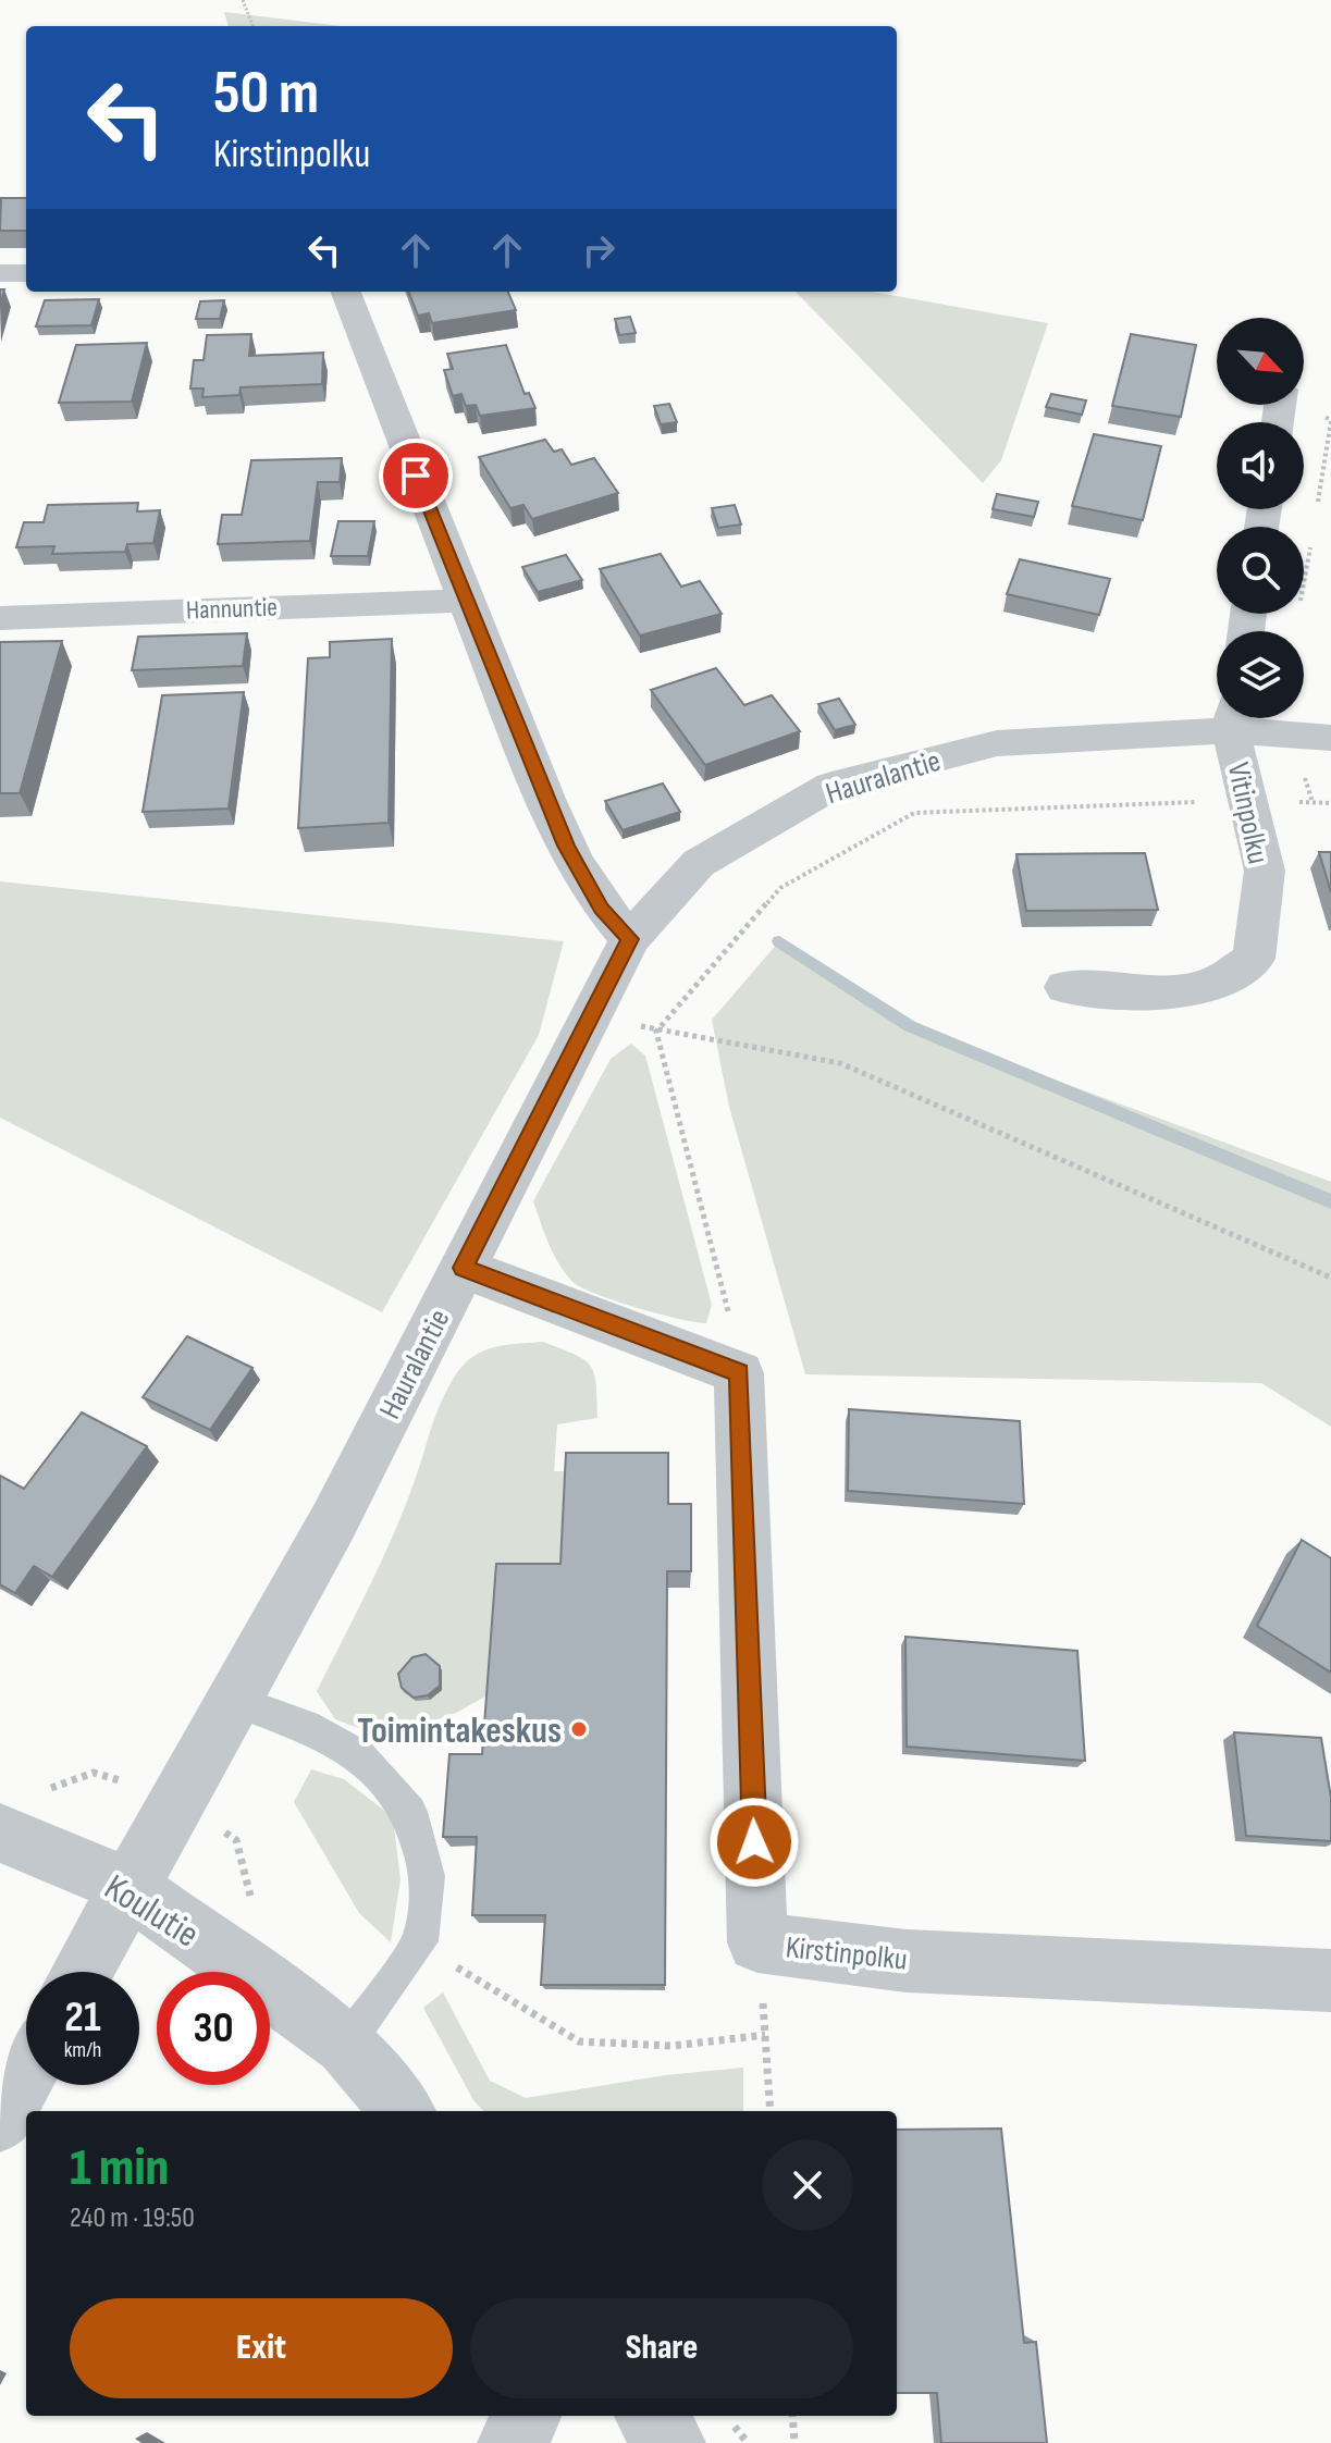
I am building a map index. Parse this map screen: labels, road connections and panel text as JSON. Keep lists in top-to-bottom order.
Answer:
{
  "streets": {
    "street": [
      "Hannuntie",
      "Hauralantie",
      "Vitinpolku",
      "Koulutie",
      "Kirstinpolku"
    ]
  },
  "crossings": [
    ["Hauralantie", "Koulutie"]
  ],
  "places": ["Toimintakeskus"],
  "north": "bottom right",
  "page": {
    "turn": ["50 m", "Kirstinpolku"],
    "speed": "21 km/h",
    "limit": "30",
    "heading": ["1 min", "240 m · 19:50"],
    "buttons": ["Exit", "Share"]
  }
}
